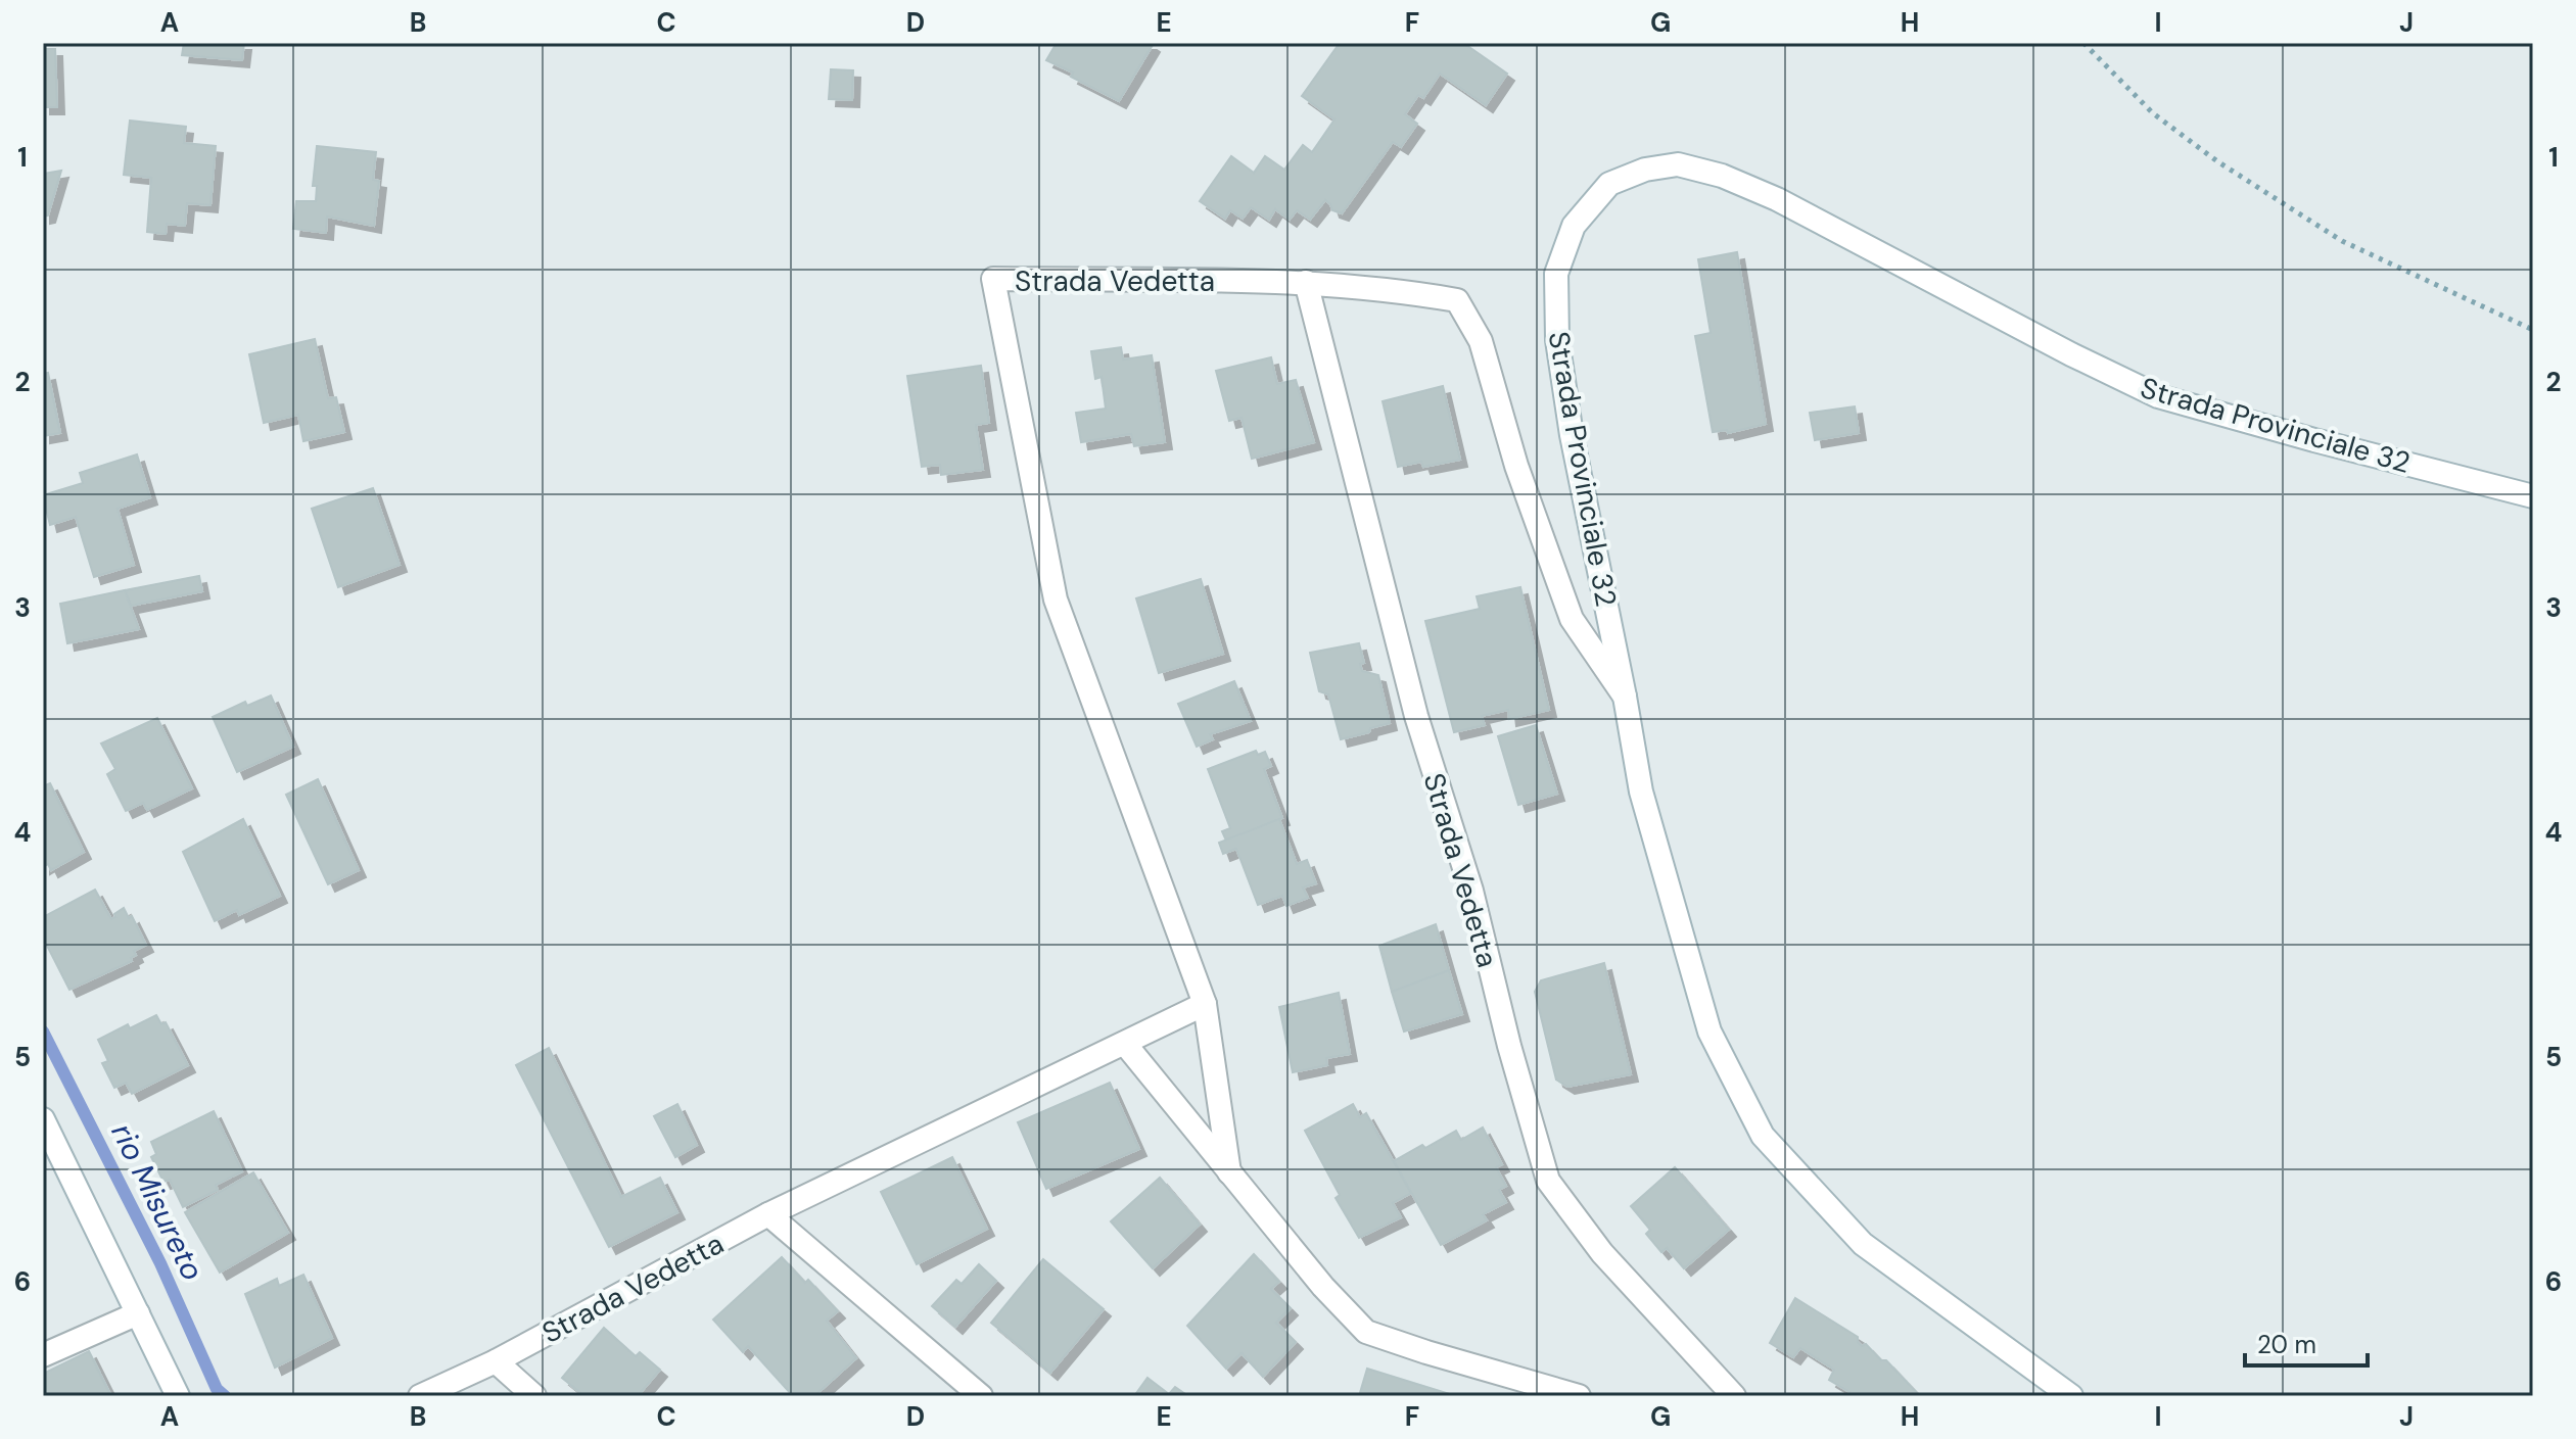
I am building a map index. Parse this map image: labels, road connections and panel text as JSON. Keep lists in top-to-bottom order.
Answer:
{
  "streets": {
    "street": ["Strada Vedetta", "Strada Provinciale 32"]
  },
  "crossings": [
    ["Strada Vedetta", "Strada Provinciale 32"]
  ],
  "water": ["rio Misureto"],
  "scale_bar": "20 m",
  "grid": {
    "columns": [
      "A",
      "B",
      "C",
      "D",
      "E",
      "F",
      "G",
      "H",
      "I",
      "J"
    ],
    "rows": [
      "1",
      "2",
      "3",
      "4",
      "5",
      "6"
    ]
  }
}
